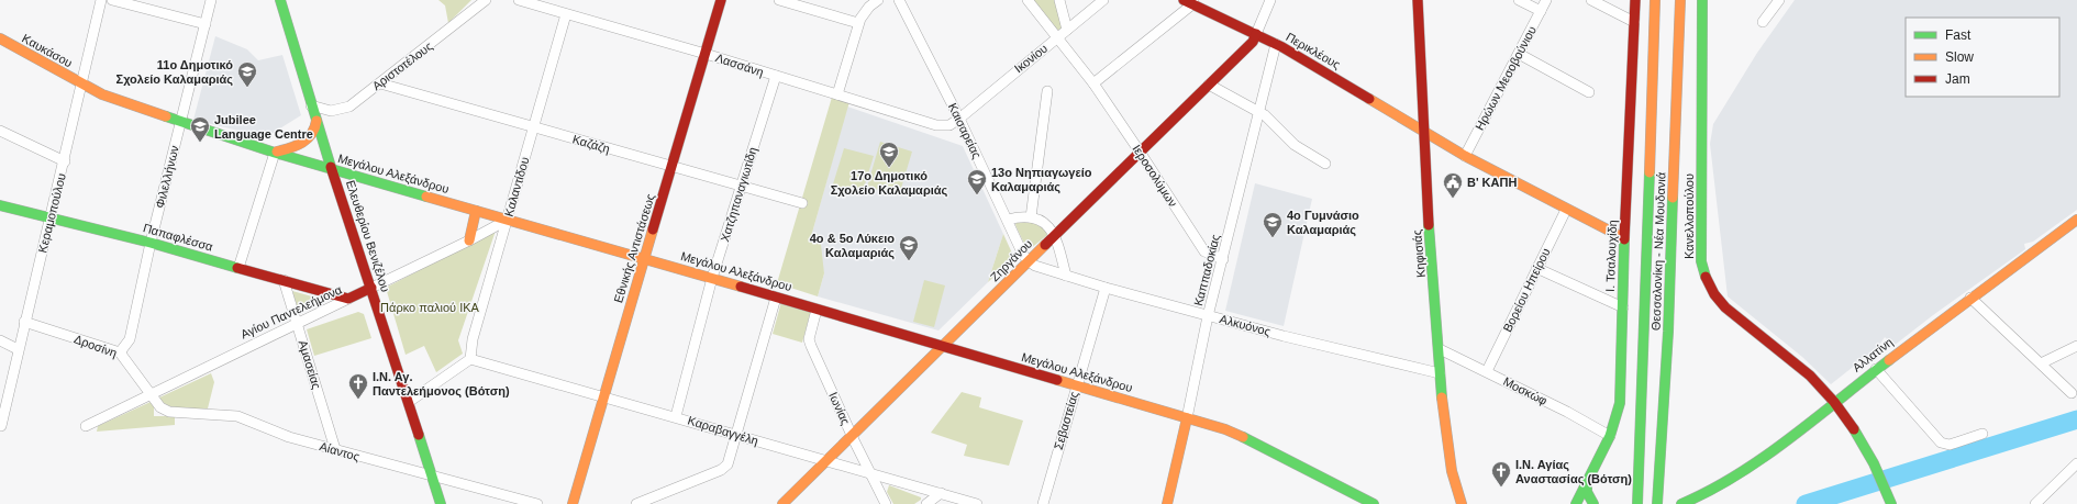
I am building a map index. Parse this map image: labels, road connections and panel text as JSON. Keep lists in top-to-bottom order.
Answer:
{
  "streets": {
    "main road": [
      "Καυκάσου",
      "Περικλέους",
      "Μεγάλου Αλεξάνδρου",
      "Κανελλοπούλου",
      "Ελευθερίου Βενιζέλου",
      "Παπαφλέσσα",
      "Εθνικής Αντιστάσεως",
      "Θεσσαλονίκη - Νέα Μουδανιά",
      "Κηφισιάς",
      "Ι. Τσαλουχίδη",
      "Ζηργάνου",
      "Καππαδοκίας",
      "Αγίου Παντελεήμονα",
      "Αλλατίνη"
    ],
    "street": [
      "Ικονίου",
      "Λασσάνη",
      "Αριστοτέλους",
      "Ηρώων Μεσοβούνιου",
      "Καισαρείας",
      "Καζάζη",
      "Ιεροσολύμων",
      "Φιλελλήνων",
      "Καλαντίδου",
      "Χατζηπαναγιωτίδη",
      "Κεραμοπούλου",
      "Βορείου Ηπείρου",
      "Αλκυόνος",
      "Δροσίνη",
      "Αμασείας",
      "Μοσκώφ",
      "Ιωνίας",
      "Σεβαστείας",
      "Καραβαγγέλη",
      "Αίαντος"
    ]
  },
  "crossings": [
    ["Καυκάσου", "Μεγάλου Αλεξάνδρου"],
    ["Καυκάσου", "Κεραμοπούλου"],
    ["Περικλέους", "Ηρώων Μεσοβούνιου"],
    ["Περικλέους", "Κηφισιάς"],
    ["Περικλέους", "Ι. Τσαλουχίδη"],
    ["Περικλέους", "Ζηργάνου"],
    ["Περικλέους", "Καππαδοκίας"],
    ["Περικλέους", "Βορείου Ηπείρου"],
    ["Ικονίου", "Λασσάνη"],
    ["Ικονίου", "Καισαρείας"],
    ["Ικονίου", "Ιεροσολύμων"],
    ["Λασσάνη", "Καισαρείας"],
    ["Λασσάνη", "Καλαντίδου"],
    ["Λασσάνη", "Χατζηπαναγιωτίδη"],
    ["Λασσάνη", "Εθνικής Αντιστάσεως"],
    ["Αριστοτέλους", "Καζάζη"],
    ["Αριστοτέλους", "Ελευθερίου Βενιζέλου"],
    ["Καισαρείας", "Ζηργάνου"],
    ["Καισαρείας", "Αλκυόνος"],
    ["Καζάζη", "Καλαντίδου"],
    ["Καζάζη", "Χατζηπαναγιωτίδη"],
    ["Καζάζη", "Εθνικής Αντιστάσεως"],
    ["Μεγάλου Αλεξάνδρου", "Φιλελλήνων"],
    ["Μεγάλου Αλεξάνδρου", "Καλαντίδου"],
    ["Μεγάλου Αλεξάνδρου", "Χατζηπαναγιωτίδη"],
    ["Μεγάλου Αλεξάνδρου", "Κεραμοπούλου"],
    ["Μεγάλου Αλεξάνδρου", "Ελευθερίου Βενιζέλου"],
    ["Μεγάλου Αλεξάνδρου", "Εθνικής Αντιστάσεως"],
    ["Μεγάλου Αλεξάνδρου", "Ζηργάνου"],
    ["Μεγάλου Αλεξάνδρου", "Καππαδοκίας"],
    ["Μεγάλου Αλεξάνδρου", "Αγίου Παντελεήμονα"],
    ["Μεγάλου Αλεξάνδρου", "Ιωνίας"],
    ["Μεγάλου Αλεξάνδρου", "Σεβαστείας"],
    ["Ιεροσολύμων", "Ζηργάνου"],
    ["Ιεροσολύμων", "Καππαδοκίας"],
    ["Φιλελλήνων", "Παπαφλέσσα"],
    ["Φιλελλήνων", "Δροσίνη"],
    ["Καλαντίδου", "Αγίου Παντελεήμονα"],
    ["Καλαντίδου", "Καραβαγγέλη"],
    ["Χατζηπαναγιωτίδη", "Καραβαγγέλη"],
    ["Κεραμοπούλου", "Παπαφλέσσα"],
    ["Κεραμοπούλου", "Δροσίνη"],
    ["Κανελλοπούλου", "Αλλατίνη"],
    ["Ελευθερίου Βενιζέλου", "Αγίου Παντελεήμονα"],
    ["Ελευθερίου Βενιζέλου", "Αίαντος"],
    ["Παπαφλέσσα", "Αγίου Παντελεήμονα"],
    ["Παπαφλέσσα", "Αμασείας"],
    ["Εθνικής Αντιστάσεως", "Καραβαγγέλη"],
    ["Κηφισιάς", "Αλκυόνος"],
    ["Κηφισιάς", "Μοσκώφ"],
    ["Ι. Τσαλουχίδη", "Μοσκώφ"],
    ["Ζηργάνου", "Αλκυόνος"],
    ["Ζηργάνου", "Ιωνίας"],
    ["Ζηργάνου", "Καραβαγγέλη"],
    ["Καππαδοκίας", "Αλκυόνος"],
    ["Βορείου Ηπείρου", "Μοσκώφ"],
    ["Αγίου Παντελεήμονα", "Δροσίνη"],
    ["Αγίου Παντελεήμονα", "Αμασείας"],
    ["Αγίου Παντελεήμονα", "Αίαντος"],
    ["Αλκυόνος", "Σεβαστείας"],
    ["Δροσίνη", "Αίαντος"],
    ["Αμασείας", "Αίαντος"],
    ["Ιωνίας", "Καραβαγγέλη"]
  ],
  "parks": ["Πάρκο παλιού ΙΚΑ"],
  "places": {
    "school or university": [
      "11ο Δημοτικό Σχολείο Καλαμαριάς",
      "Jubilee Language Centre",
      "17ο Δημοτικό Σχολείο Καλαμαριάς",
      "13ο Νηπιαγωγείο Καλαμαριάς",
      "4ο Γυμνάσιο Καλαμαριάς",
      "4ο & 5ο Λύκειο Καλαμαριάς"
    ],
    "public building": ["Β' ΚΑΠΗ"],
    "church": ["Ι.Ν. Αγ. Παντελεήμονος (Βότση)", "Ι.Ν. Αγίας Αναστασίας (Βότση)"]
  },
  "legend": ["Fast", "Slow", "Jam"]
}
